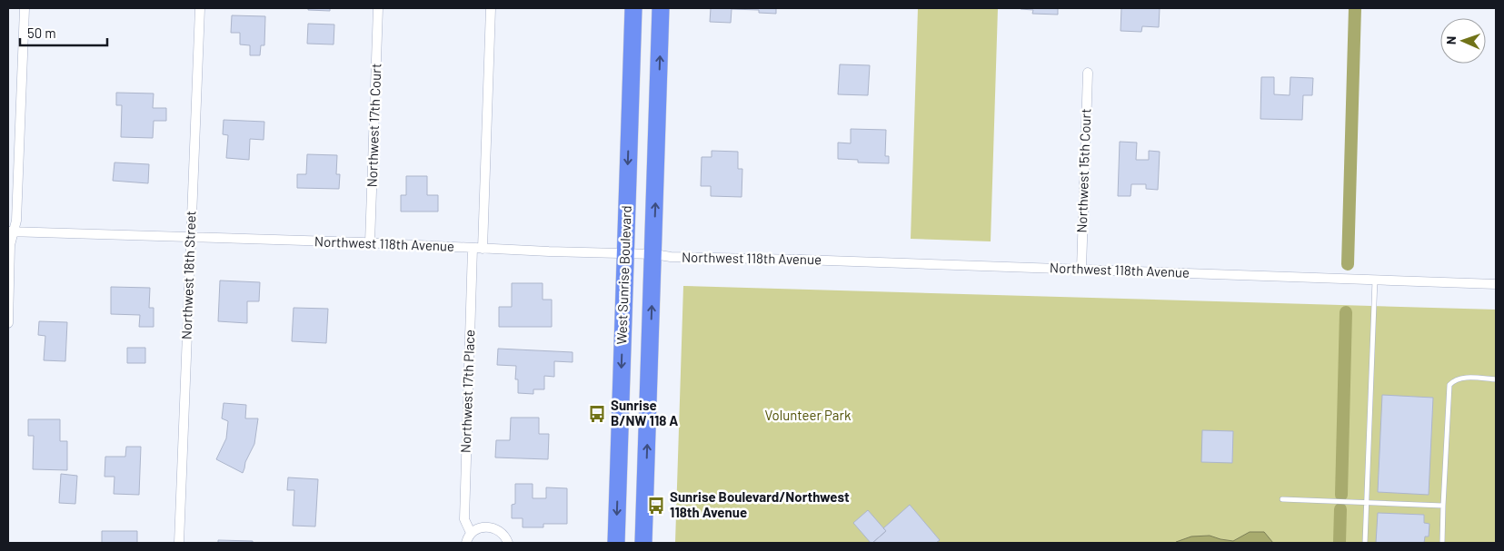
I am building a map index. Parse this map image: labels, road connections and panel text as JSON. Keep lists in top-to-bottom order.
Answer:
{
  "streets": {
    "highway": ["West Sunrise Boulevard"],
    "street": [
      "Northwest 17th Court",
      "Northwest 15th Court",
      "Northwest 118th Avenue",
      "Northwest 18th Street",
      "Northwest 17th Place"
    ]
  },
  "crossings": [
    ["Northwest 17th Court", "Northwest 118th Avenue"],
    ["Northwest 15th Court", "Northwest 118th Avenue"],
    ["Northwest 118th Avenue", "Northwest 18th Street"],
    ["Northwest 118th Avenue", "West Sunrise Boulevard"],
    ["Northwest 118th Avenue", "Northwest 17th Place"]
  ],
  "parks": ["Volunteer Park"],
  "places": {
    "bus stop": ["Sunrise B/NW 118 A", "Sunrise Boulevard/Northwest 118th Avenue"]
  },
  "scale_bar": "50 m",
  "north": "left"
}
